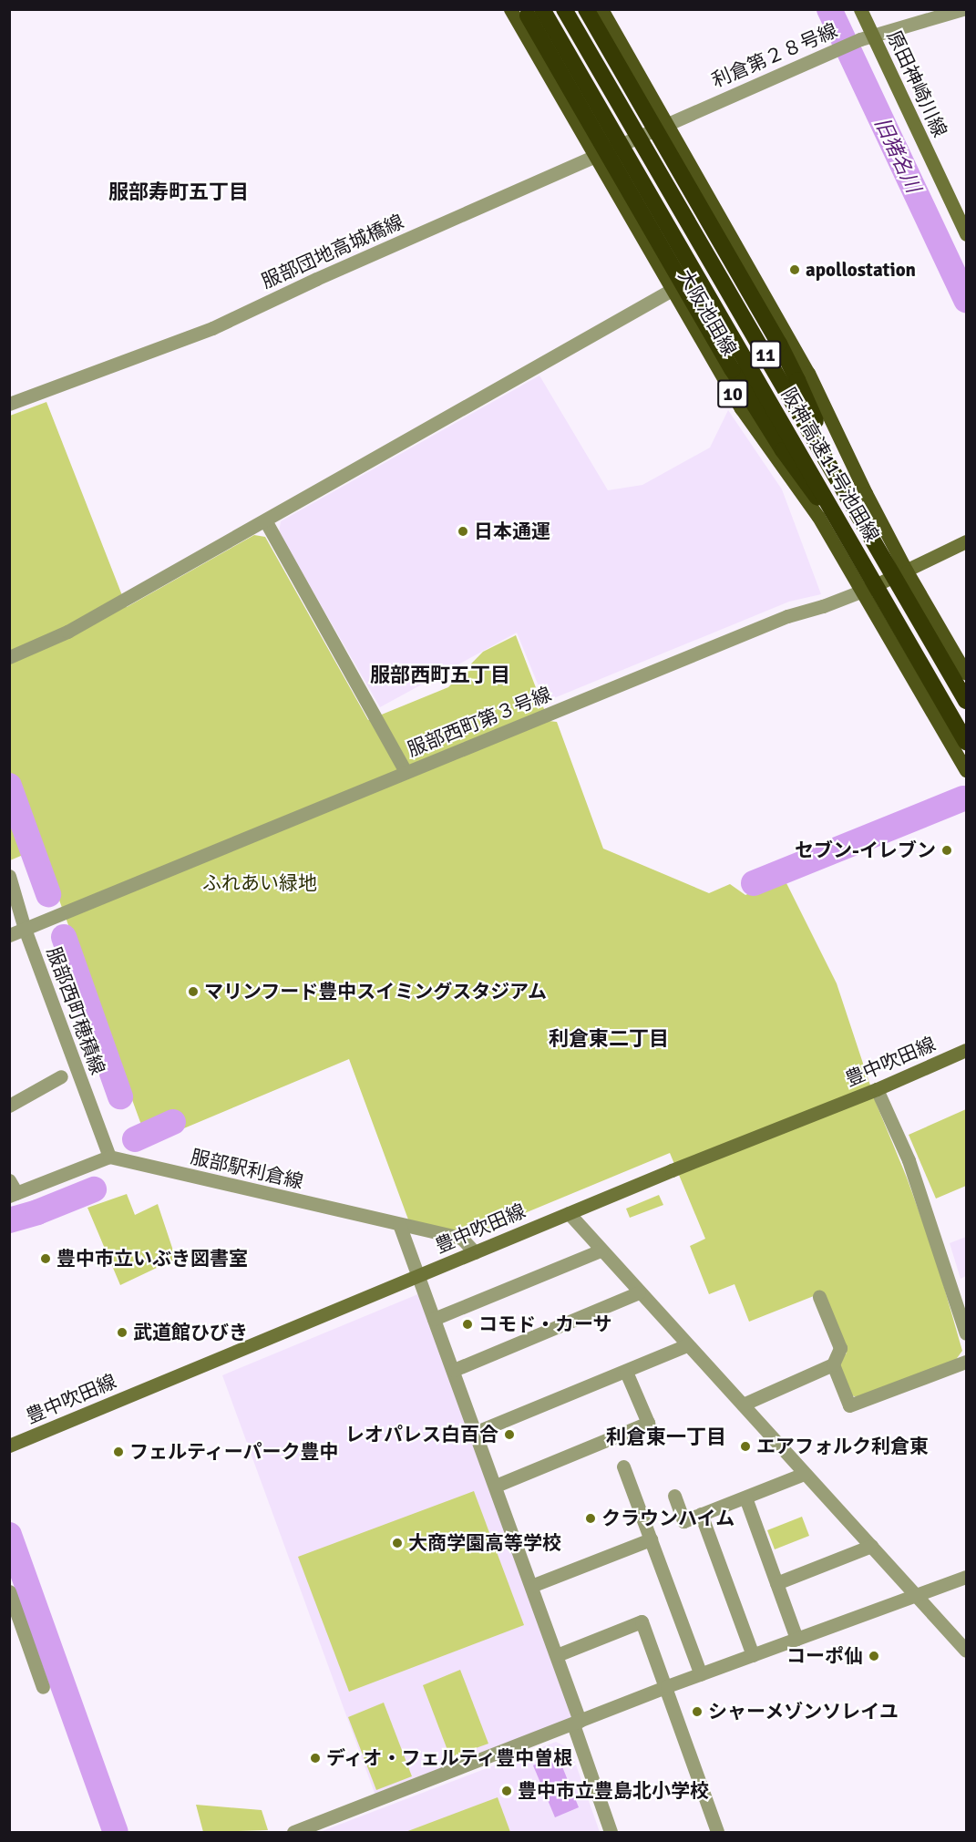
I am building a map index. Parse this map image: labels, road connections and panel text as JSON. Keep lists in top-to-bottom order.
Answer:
{
  "streets": {
    "highway": ["11", "阪神高速11号池田線"],
    "main road": [
      "原田神崎川線",
      "大阪池田線",
      "10",
      "服部西町第３号線",
      "豊中吹田線"
    ],
    "street": [
      "利倉第２８号線",
      "服部団地高城橋線",
      "服部西町穂積線",
      "服部駅利倉線"
    ]
  },
  "crossings": [
    ["利倉第２８号線", "原田神崎川線"],
    ["利倉第２８号線", "服部団地高城橋線"],
    ["服部団地高城橋線", "大阪池田線"],
    ["大阪池田線", "服部西町第３号線"],
    ["11", "阪神高速11号池田線"],
    ["服部西町第３号線", "服部西町穂積線"],
    ["服部西町穂積線", "服部駅利倉線"],
    ["豊中吹田線", "服部駅利倉線"]
  ],
  "districts": [
    "服部寿町五丁目",
    "服部西町五丁目",
    "利倉東二丁目",
    "利倉東一丁目"
  ],
  "water": ["旧猪名川"],
  "parks": ["ふれあい緑地"],
  "places": [
    "apollostation",
    "日本通運",
    "セブン-イレブン",
    "マリンフード豊中スイミングスタジアム",
    "豊中市立いぶき図書室",
    "コモド・カーサ",
    "武道館ひびき",
    "レオパレス白百合",
    "エアフォルク利倉東",
    "フェルティーパーク豊中",
    "クラウンハイム",
    "大商学園高等学校",
    "コーポ仙",
    "シャーメゾンソレイユ",
    "ディオ・フェルティ豊中曽根",
    "豊中市立豊島北小学校"
  ]
}
